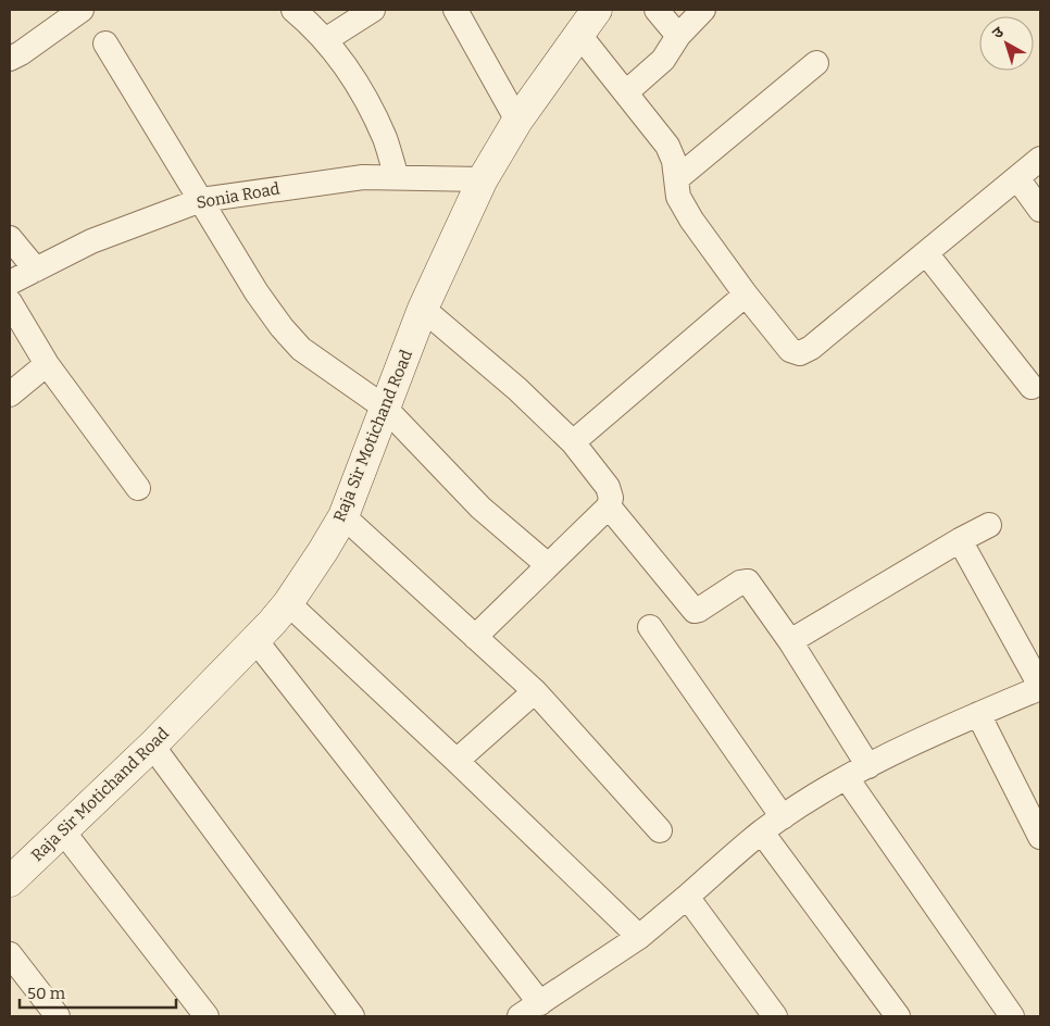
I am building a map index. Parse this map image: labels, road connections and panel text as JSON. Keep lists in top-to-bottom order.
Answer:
{
  "streets": {
    "street": ["Sonia Road", "Raja Sir Motichand Road"]
  },
  "crossings": [
    ["Sonia Road", "Raja Sir Motichand Road"]
  ],
  "scale_bar": "50 m",
  "north": "top left"
}
